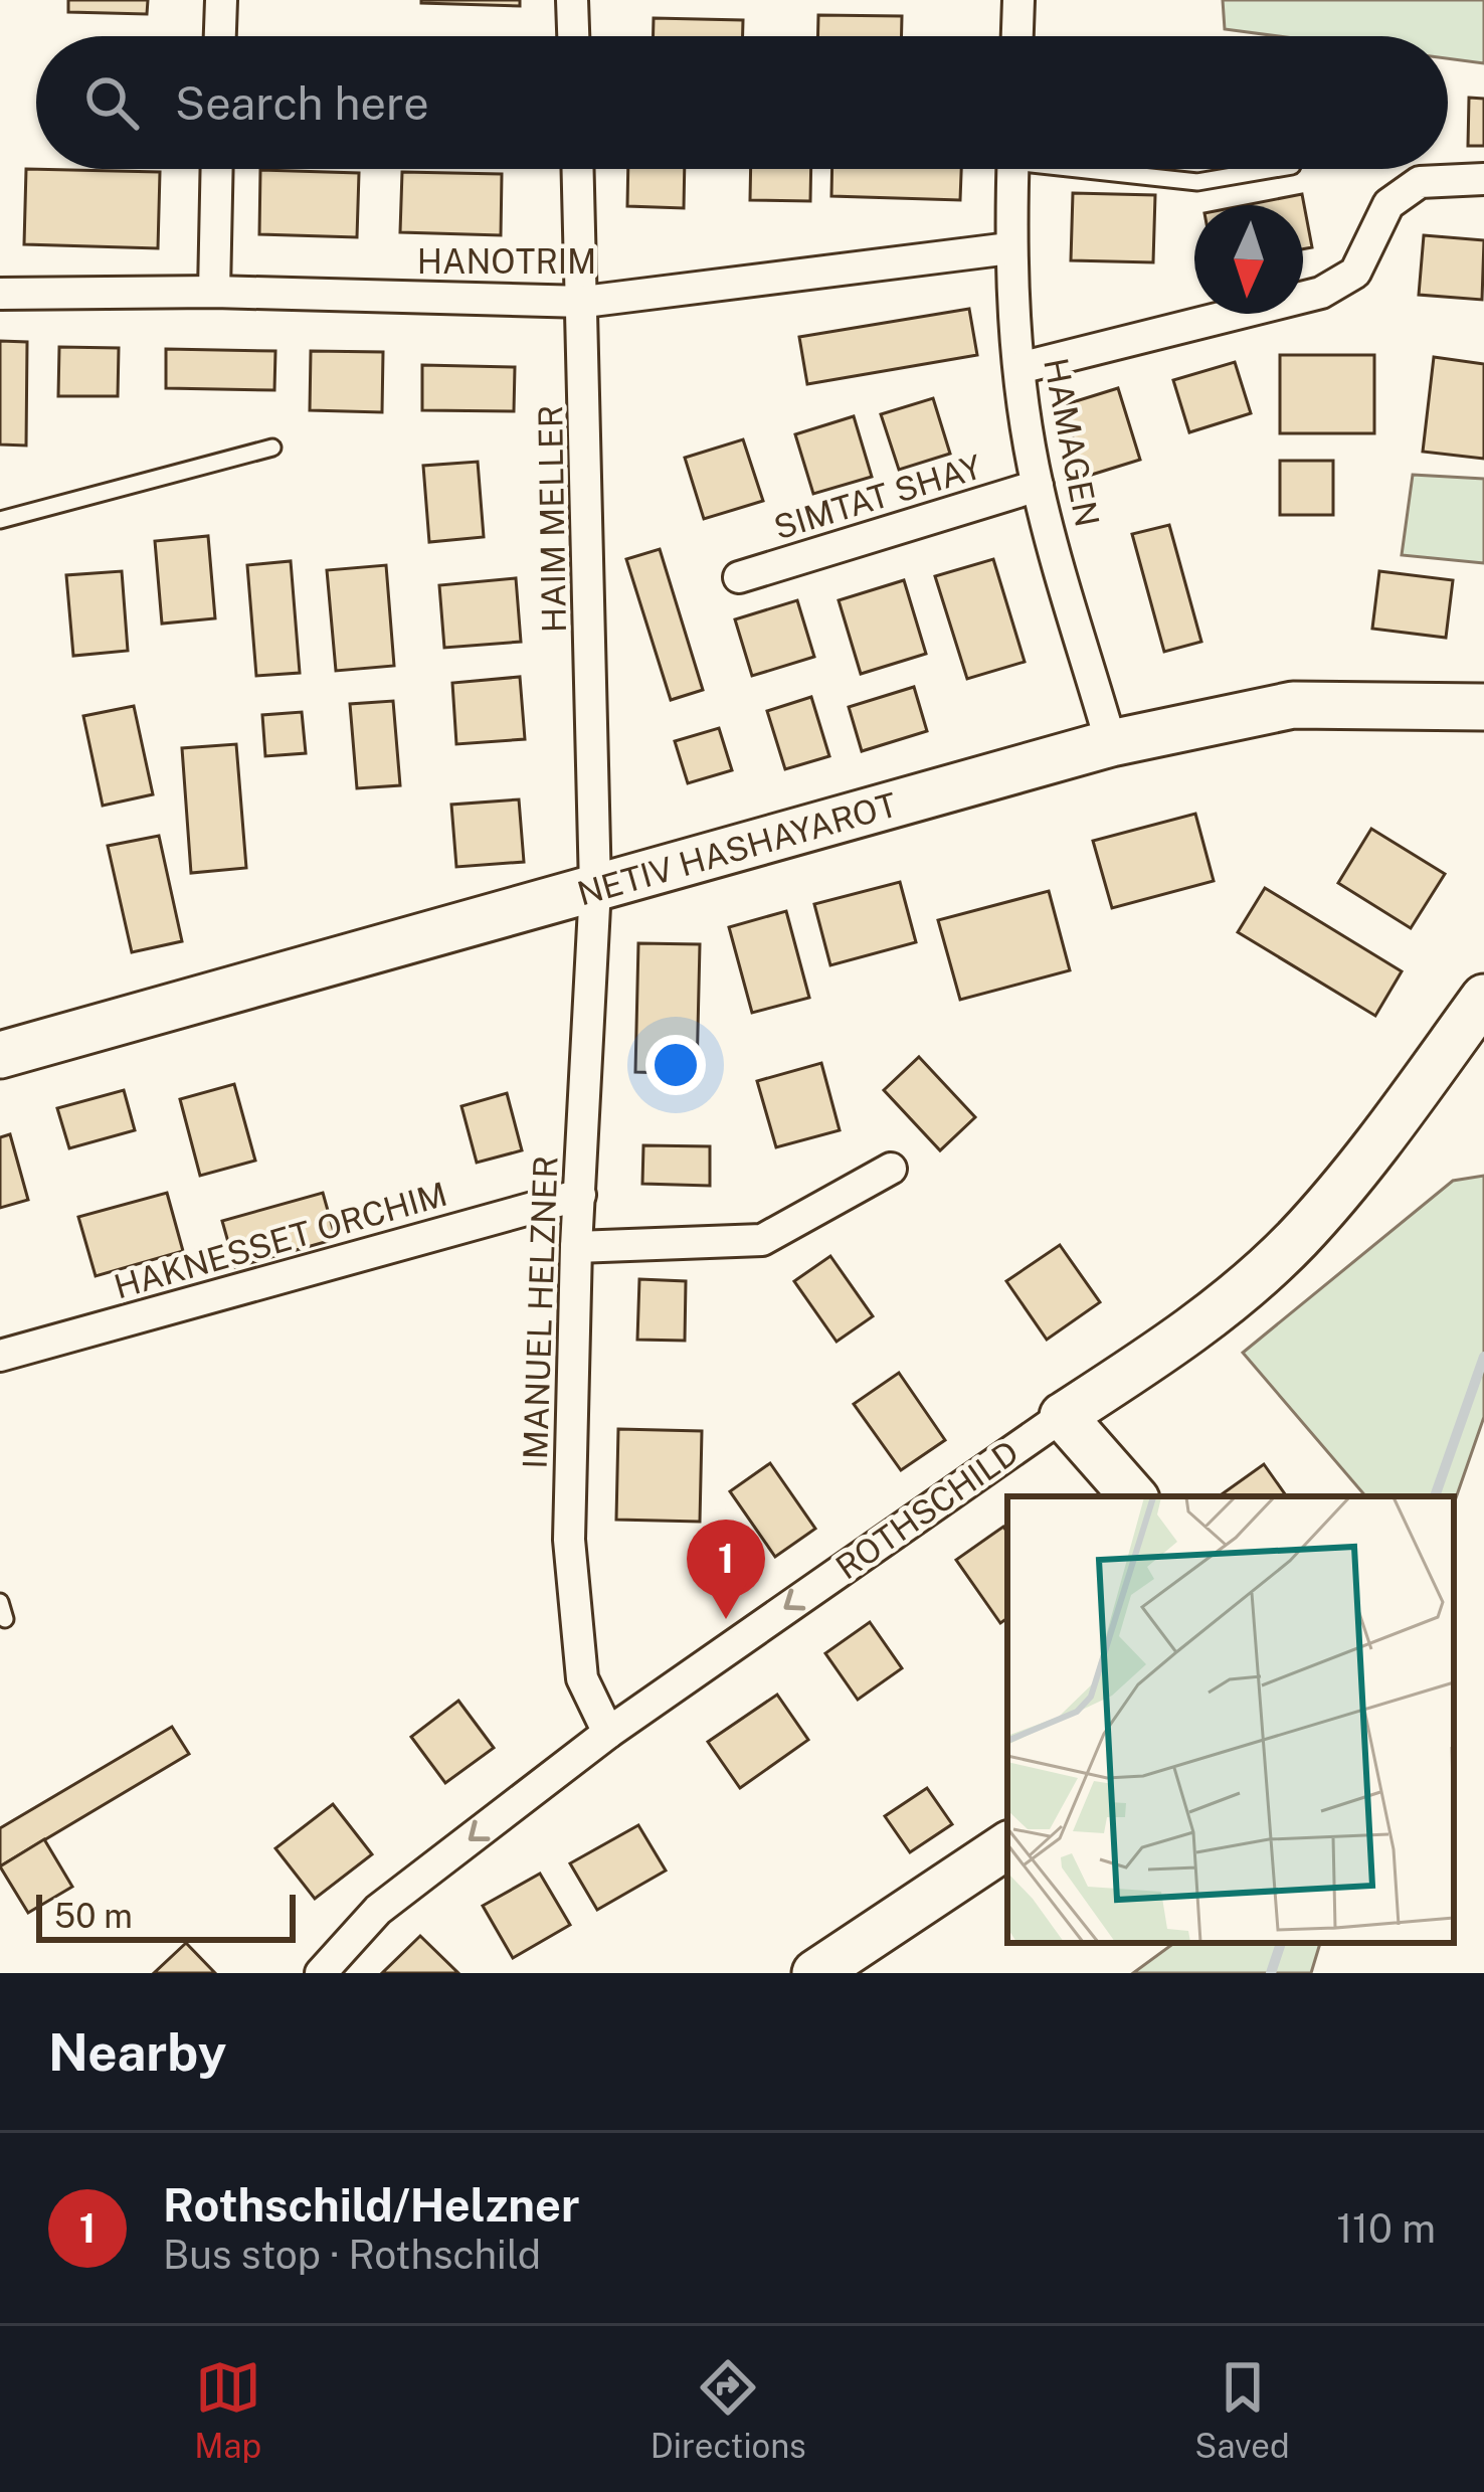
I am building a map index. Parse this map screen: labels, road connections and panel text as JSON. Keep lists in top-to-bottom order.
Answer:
{
  "streets": {
    "street": [
      "HANOTRIM",
      "HAMAGEN",
      "SIMTAT SHAY",
      "HAIM MELLER",
      "NETIV HASHAYAROT",
      "HAKNESSET ORCHIM",
      "IMANUEL HELZNER",
      "ROTHSCHILD"
    ]
  },
  "crossings": [
    ["HANOTRIM", "HAMAGEN"],
    ["HANOTRIM", "HAIM MELLER"],
    ["HAMAGEN", "SIMTAT SHAY"],
    ["HAMAGEN", "NETIV HASHAYAROT"],
    ["HAIM MELLER", "NETIV HASHAYAROT"],
    ["HAIM MELLER", "IMANUEL HELZNER"],
    ["NETIV HASHAYAROT", "IMANUEL HELZNER"],
    ["HAKNESSET ORCHIM", "IMANUEL HELZNER"],
    ["IMANUEL HELZNER", "ROTHSCHILD"]
  ],
  "one_way": ["ROTHSCHILD"],
  "scale_bar": "50 m",
  "north": "bottom",
  "page": {
    "search": "Search here",
    "pins": "1",
    "scale": "50 m",
    "heading": "Nearby",
    "list": [
      {
        "mark": "1",
        "name": "Rothschild/Helzner",
        "note": "Bus stop · Rothschild",
        "value": "110 m"
      }
    ],
    "nav": ["Map", "Directions", "Saved"]
  }
}
